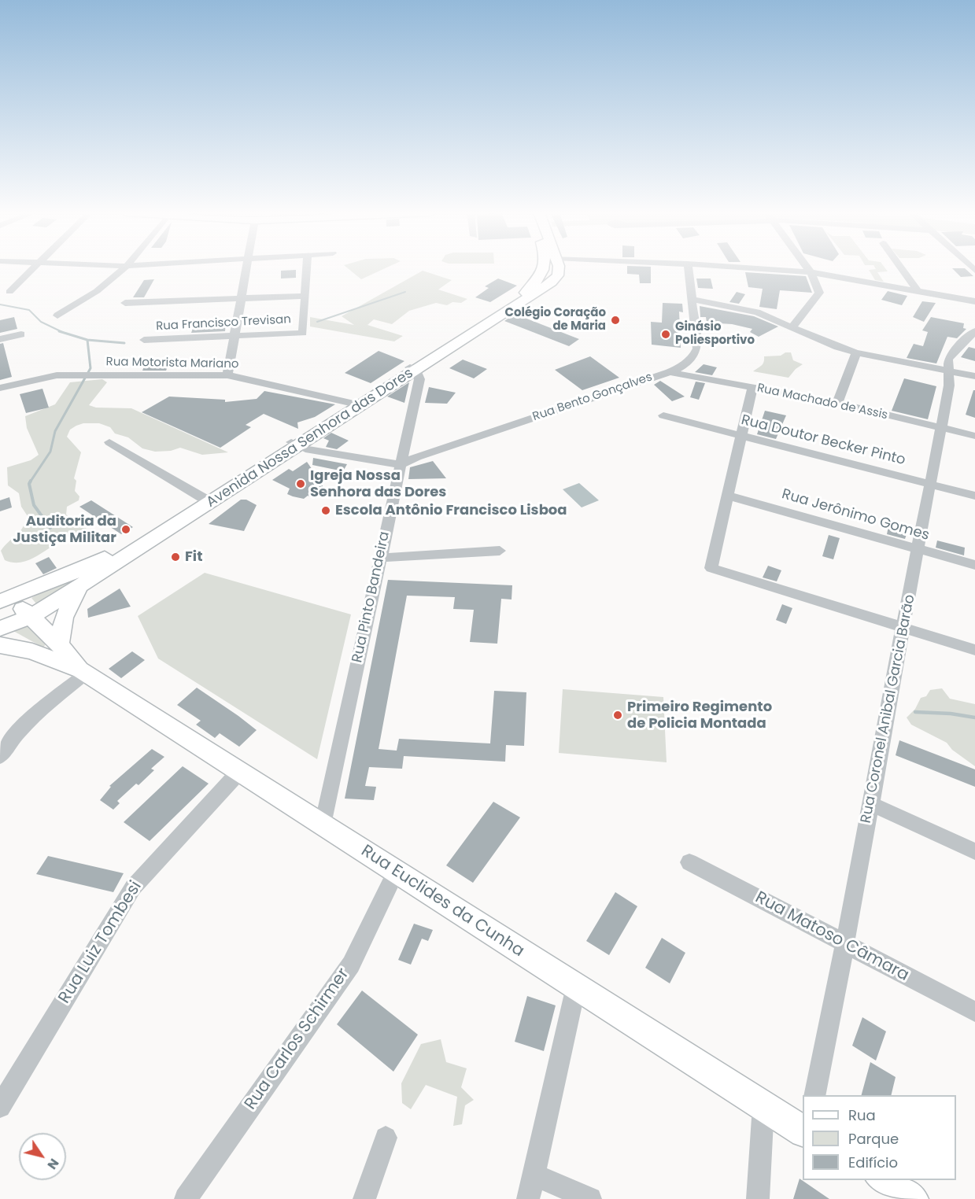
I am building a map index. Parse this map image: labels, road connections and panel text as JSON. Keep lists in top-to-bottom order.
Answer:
{
  "streets": {
    "main road": ["Avenida Nossa Senhora das Dores", "Rua Euclides da Cunha"],
    "street": [
      "Rua Francisco Trevisan",
      "Rua Motorista Mariano",
      "Rua Bento Gonçalves",
      "Rua Machado de Assis",
      "Rua Doutor Becker Pinto",
      "Rua Jerônimo Gomes",
      "Rua Pinto Bandeira",
      "Rua Coronel Anibal Garcia Barão",
      "Rua Matoso Câmara",
      "Rua Luiz Tombesi",
      "Rua Carlos Schirmer"
    ]
  },
  "crossings": [
    ["Rua Motorista Mariano", "Avenida Nossa Senhora das Dores"],
    ["Rua Bento Gonçalves", "Rua Machado de Assis"],
    ["Rua Bento Gonçalves", "Rua Pinto Bandeira"],
    ["Rua Machado de Assis", "Rua Coronel Anibal Garcia Barão"],
    ["Avenida Nossa Senhora das Dores", "Rua Pinto Bandeira"],
    ["Avenida Nossa Senhora das Dores", "Rua Euclides da Cunha"],
    ["Rua Doutor Becker Pinto", "Rua Coronel Anibal Garcia Barão"],
    ["Rua Jerônimo Gomes", "Rua Coronel Anibal Garcia Barão"],
    ["Rua Pinto Bandeira", "Rua Euclides da Cunha"],
    ["Rua Coronel Anibal Garcia Barão", "Rua Matoso Câmara"],
    ["Rua Euclides da Cunha", "Rua Luiz Tombesi"],
    ["Rua Euclides da Cunha", "Rua Carlos Schirmer"]
  ],
  "places": [
    "Colégio Coração de Maria",
    "Ginásio Poliesportivo",
    "Igreja Nossa Senhora das Dores",
    "Escola Antônio Francisco Lisboa",
    "Auditoria da Justiça Militar",
    "Fit",
    "Primeiro Regimento de Policia Montada"
  ],
  "legend": ["Rua", "Parque", "Edifício"],
  "north": "bottom right"
}
